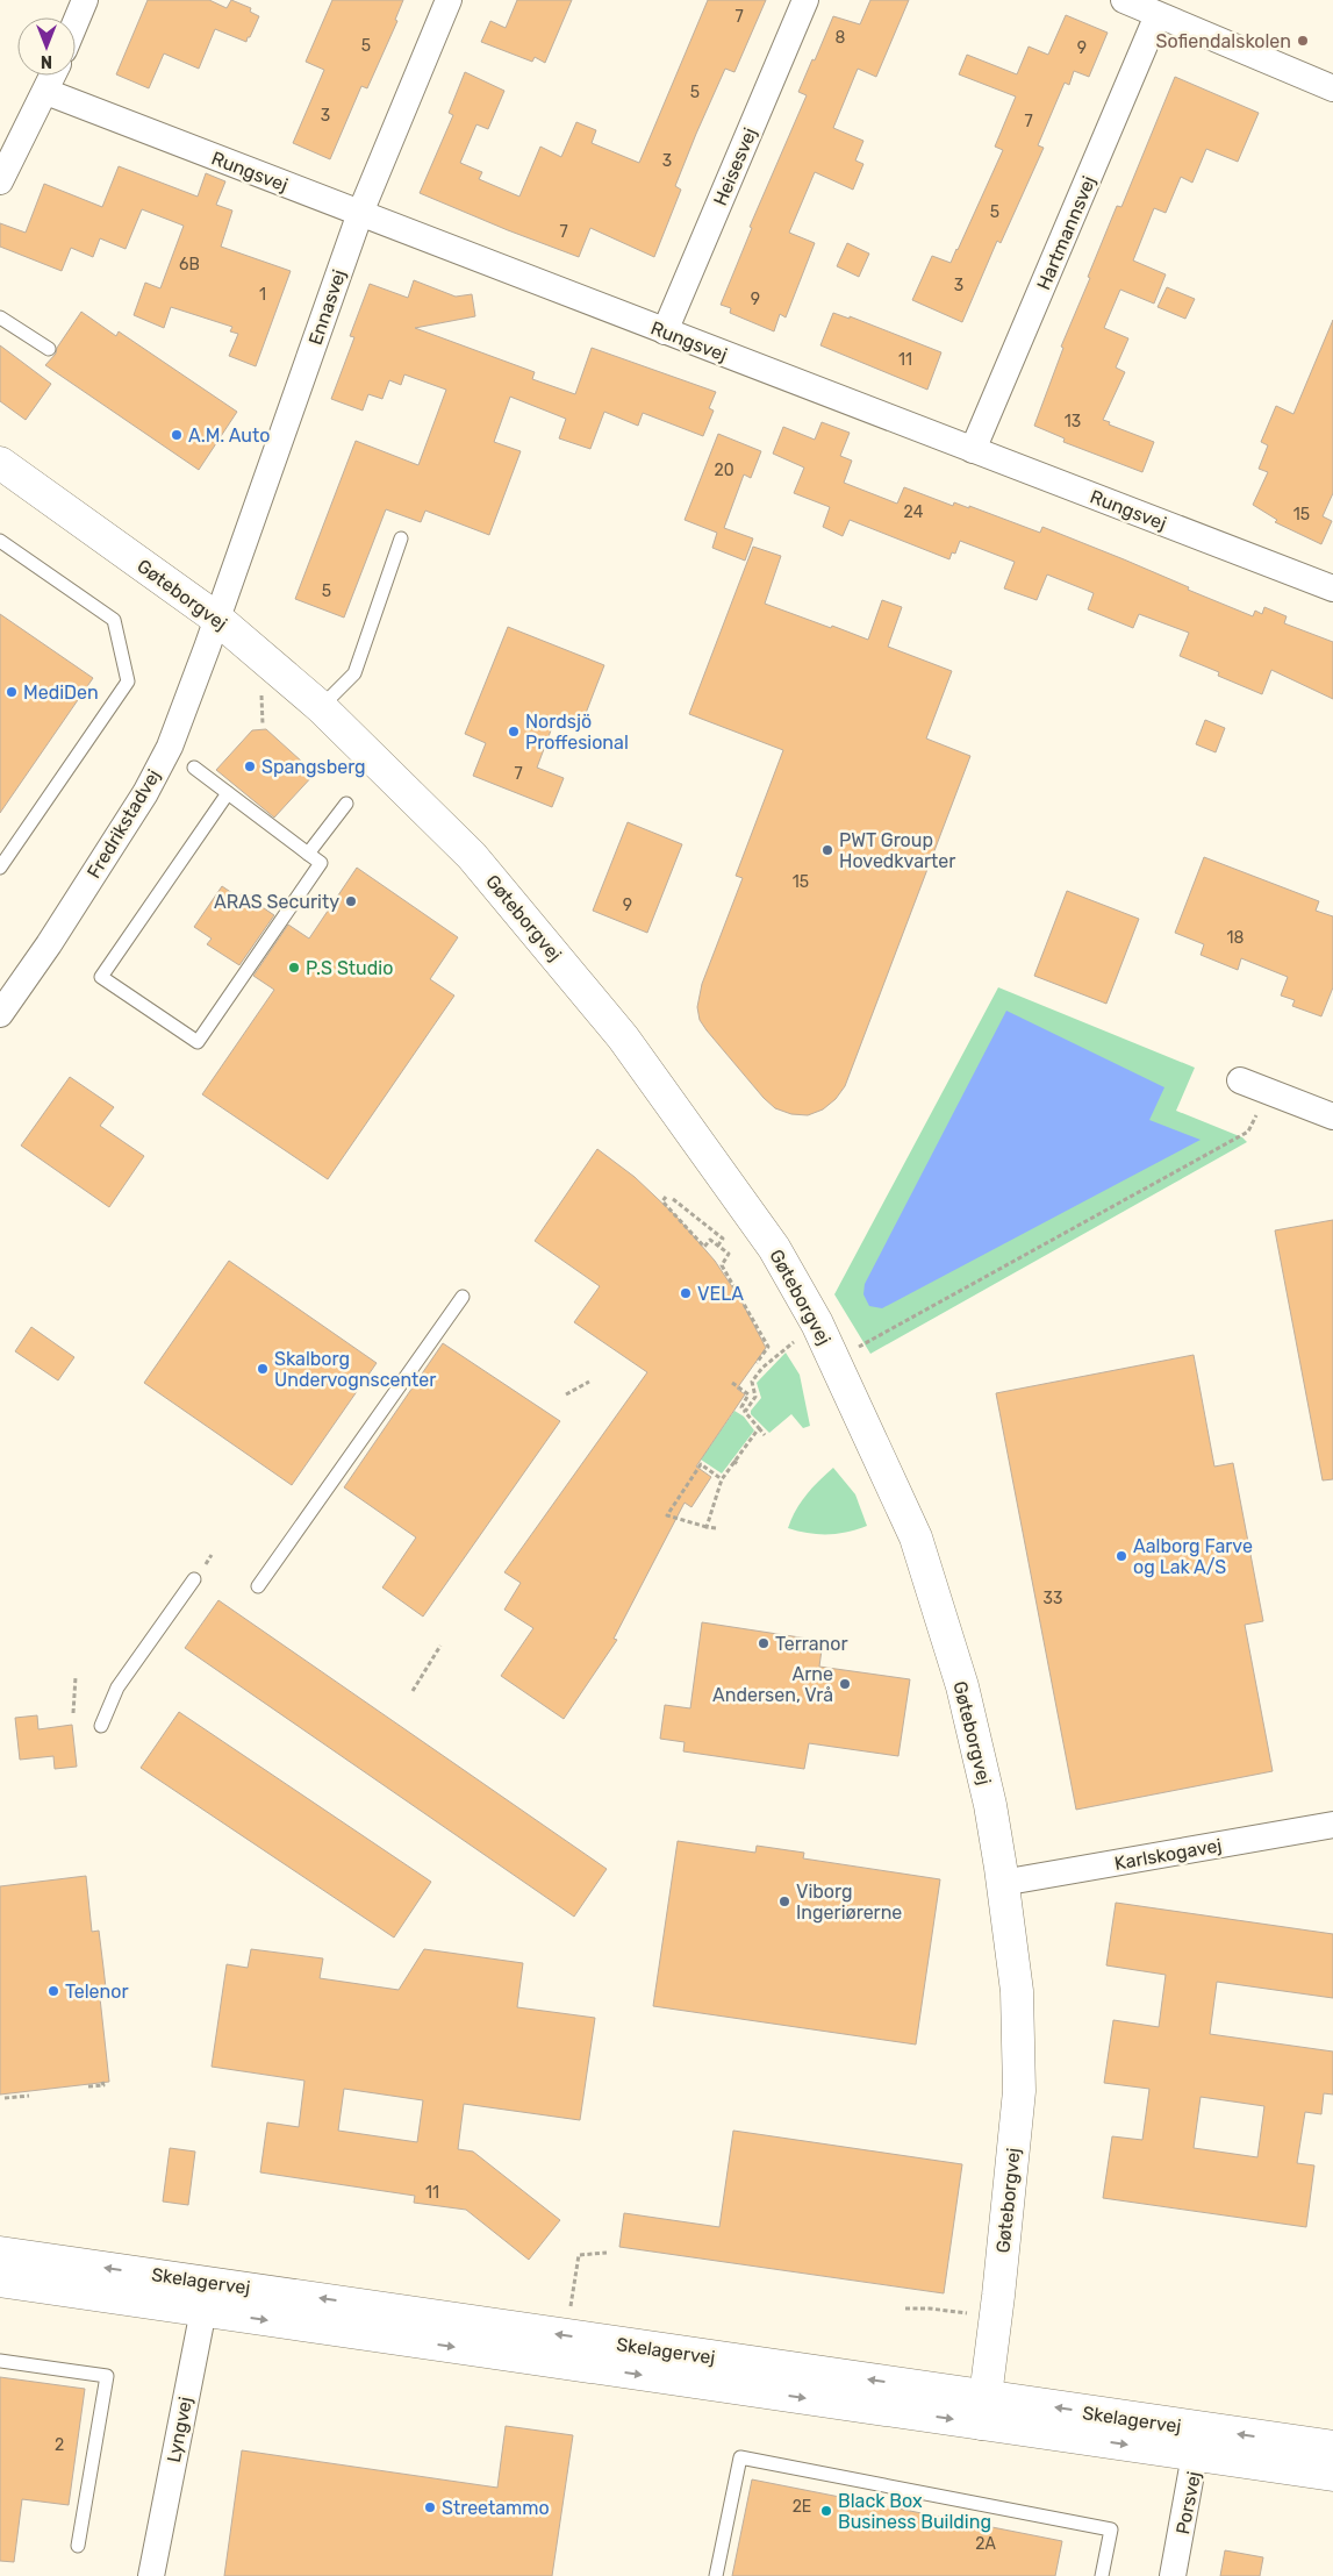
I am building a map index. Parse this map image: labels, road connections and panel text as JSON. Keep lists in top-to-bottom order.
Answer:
{
  "streets": {
    "street": [
      "Heisesvej",
      "Rungsvej",
      "Hartmannsvej",
      "Ennasvej",
      "Gøteborgvej",
      "Fredrikstadvej",
      "Karlskogavej",
      "Skelagervej",
      "Lyngvej",
      "Porsvej"
    ]
  },
  "crossings": [
    ["Heisesvej", "Rungsvej"],
    ["Rungsvej", "Hartmannsvej"],
    ["Rungsvej", "Ennasvej"],
    ["Ennasvej", "Gøteborgvej"],
    ["Ennasvej", "Fredrikstadvej"],
    ["Gøteborgvej", "Fredrikstadvej"],
    ["Gøteborgvej", "Karlskogavej"],
    ["Gøteborgvej", "Skelagervej"],
    ["Skelagervej", "Lyngvej"],
    ["Skelagervej", "Porsvej"]
  ],
  "places": [
    "Sofiendalskolen",
    "A.M. Auto",
    "MediDen",
    "Nordsjö Proffesional",
    "Spangsberg",
    "PWT Group Hovedkvarter",
    "ARAS Security",
    "P.S Studio",
    "VELA",
    "Skalborg Undervognscenter",
    "Aalborg Farve og Lak A/S",
    "Terranor",
    "Arne Andersen, Vrå",
    "Viborg Ingeriørerne",
    "Telenor",
    "Streetammo",
    "Black Box Business Building"
  ],
  "house_numbers": [
    "7",
    "8",
    "5",
    "9",
    "5",
    "3",
    "7",
    "3",
    "5",
    "7",
    "6B",
    "3",
    "1",
    "9",
    "11",
    "13",
    "20",
    "24",
    "15",
    "5",
    "7",
    "15",
    "9",
    "18",
    "33",
    "11",
    "2",
    "2E",
    "2A"
  ],
  "north": "bottom"
}
